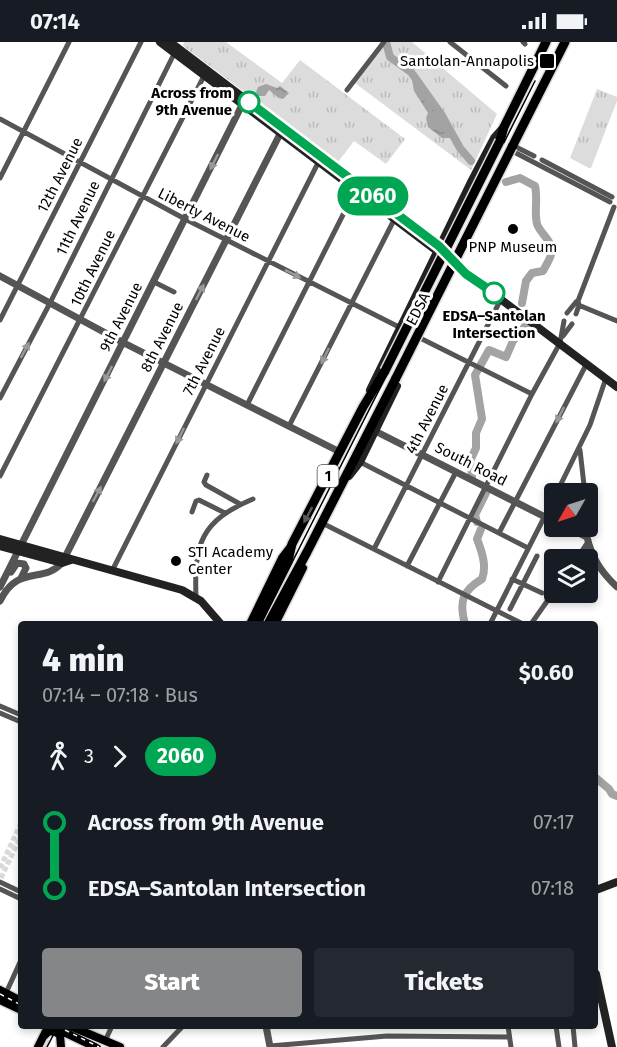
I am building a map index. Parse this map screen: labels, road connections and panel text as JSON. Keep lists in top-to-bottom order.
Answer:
{
  "streets": {
    "highway": ["EDSA", "1"],
    "street": [
      "12th Avenue",
      "Liberty Avenue",
      "11th Avenue",
      "10th Avenue",
      "9th Avenue",
      "8th Avenue",
      "7th Avenue",
      "4th Avenue",
      "South Road"
    ]
  },
  "crossings": [
    ["12th Avenue", "Liberty Avenue"],
    ["Liberty Avenue", "11th Avenue"],
    ["Liberty Avenue", "10th Avenue"],
    ["Liberty Avenue", "EDSA"],
    ["Liberty Avenue", "9th Avenue"],
    ["Liberty Avenue", "8th Avenue"],
    ["Liberty Avenue", "7th Avenue"],
    ["EDSA", "South Road"],
    ["4th Avenue", "South Road"]
  ],
  "one_way": ["9th Avenue", "8th Avenue", "7th Avenue"],
  "places": {
    "transit": ["Santolan-Annapolis"],
    "other": [
      "Across from 9th Avenue",
      "PNP Museum",
      "EDSA–Santolan Intersection",
      "STI Academy Center"
    ]
  },
  "lines": ["bus line 2060"],
  "north": "bottom left",
  "page": {
    "status": "07:14",
    "on_map": "2060",
    "heading": ["4 min", "07:14 – 07:18 · Bus", "$0.60"],
    "legs": ["3", "2060"],
    "list": [
      {
        "name": "Across from 9th Avenue",
        "value": "07:17"
      },
      {
        "name": "EDSA–Santolan Intersection",
        "value": "07:18"
      }
    ],
    "buttons": ["Start", "Tickets"]
  }
}
